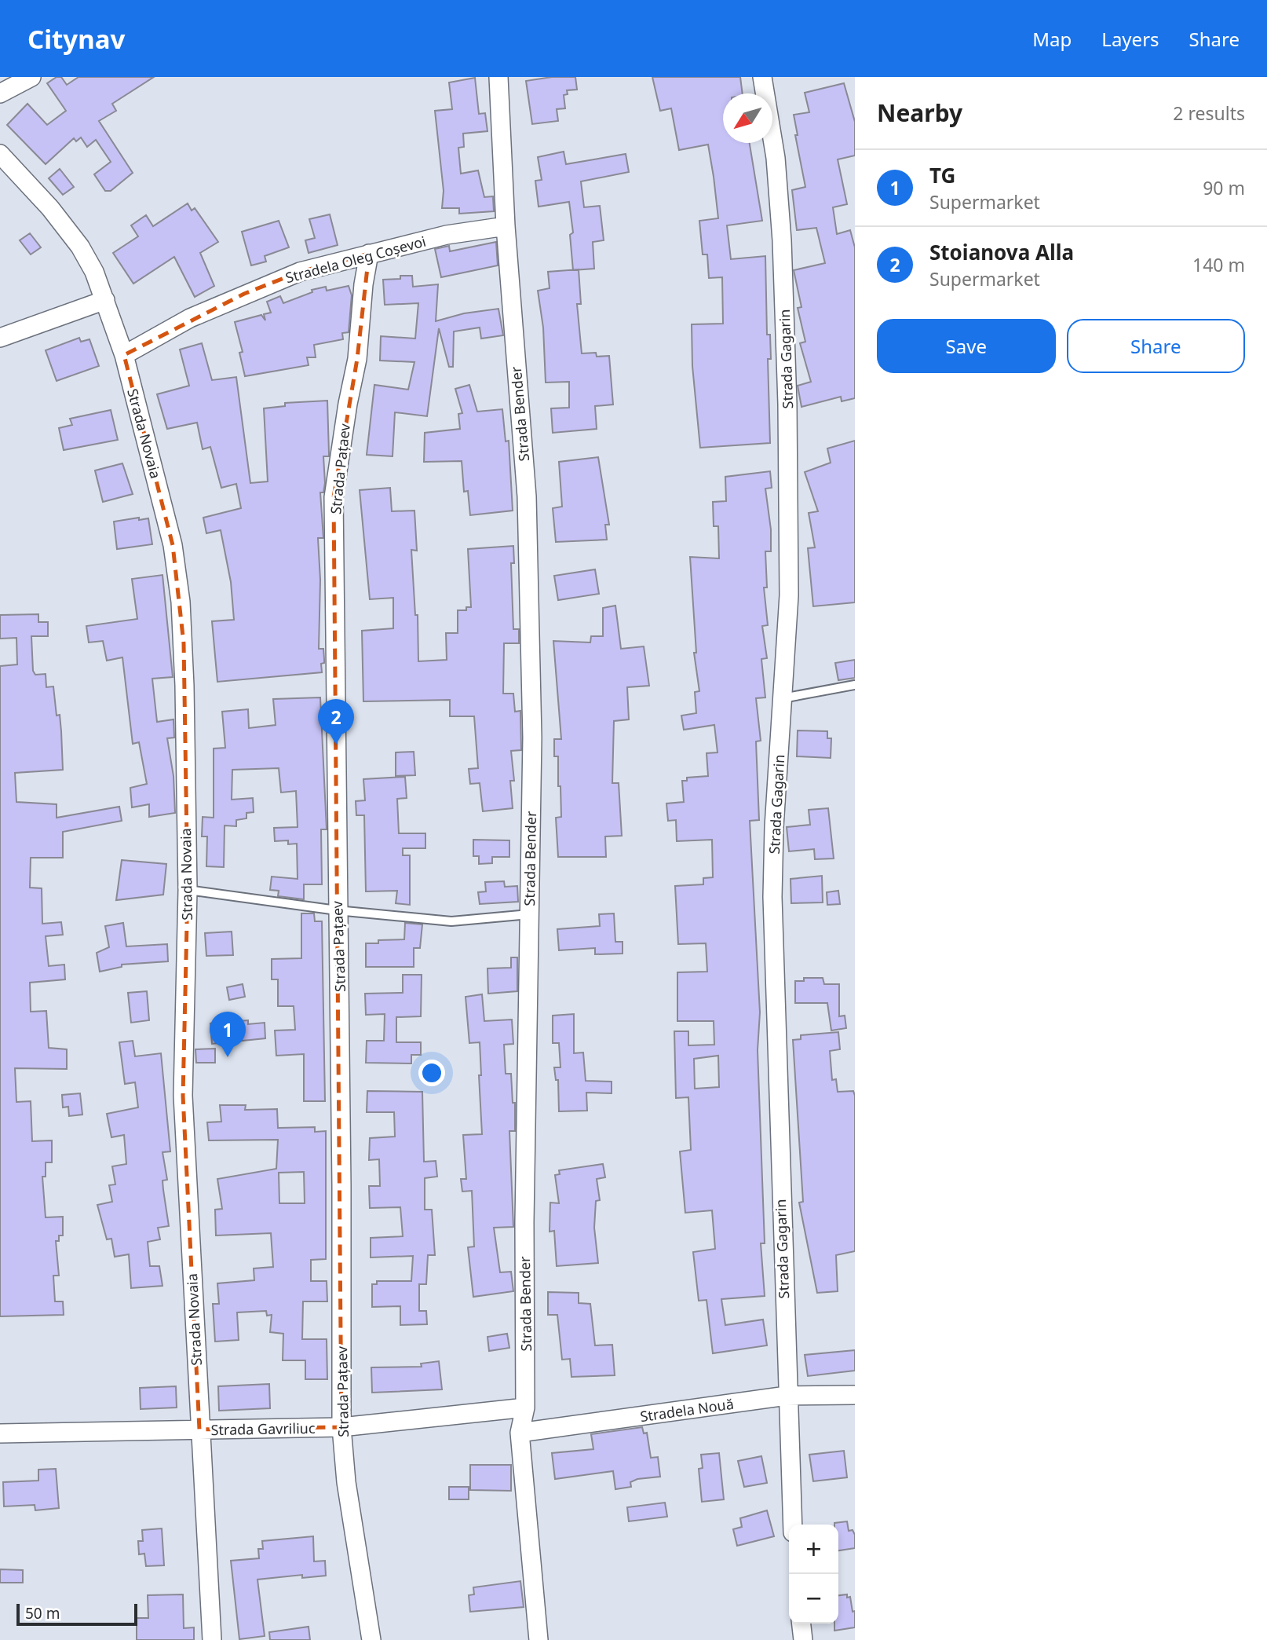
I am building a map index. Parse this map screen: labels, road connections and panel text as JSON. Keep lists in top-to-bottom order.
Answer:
{
  "streets": {
    "street": [
      "Stradela Oleg Coșevoi",
      "Strada Gagarin",
      "Strada Bender",
      "Strada Novaia",
      "Strada Pațaev",
      "Stradela Nouă",
      "Strada Gavriliuc"
    ]
  },
  "crossings": [
    ["Stradela Oleg Coșevoi", "Strada Bender"],
    ["Stradela Oleg Coșevoi", "Strada Novaia"],
    ["Stradela Oleg Coșevoi", "Strada Pațaev"],
    ["Strada Gagarin", "Stradela Nouă"],
    ["Strada Bender", "Stradela Nouă"],
    ["Strada Bender", "Strada Gavriliuc"],
    ["Strada Novaia", "Strada Gavriliuc"],
    ["Strada Pațaev", "Strada Gavriliuc"]
  ],
  "scale_bar": "50 m",
  "north": "bottom left",
  "page": {
    "header": "Citynav",
    "nav": ["Map", "Layers", "Share"],
    "heading": ["Nearby", "2 results"],
    "list": [
      {
        "mark": "1",
        "name": "TG",
        "note": "Supermarket",
        "value": "90 m"
      },
      {
        "mark": "2",
        "name": "Stoianova Alla",
        "note": "Supermarket",
        "value": "140 m"
      }
    ],
    "buttons": ["Save", "Share"],
    "pins": ["2", "1"],
    "map_buttons": ["+", "−"],
    "scale": "50 m"
  }
}
